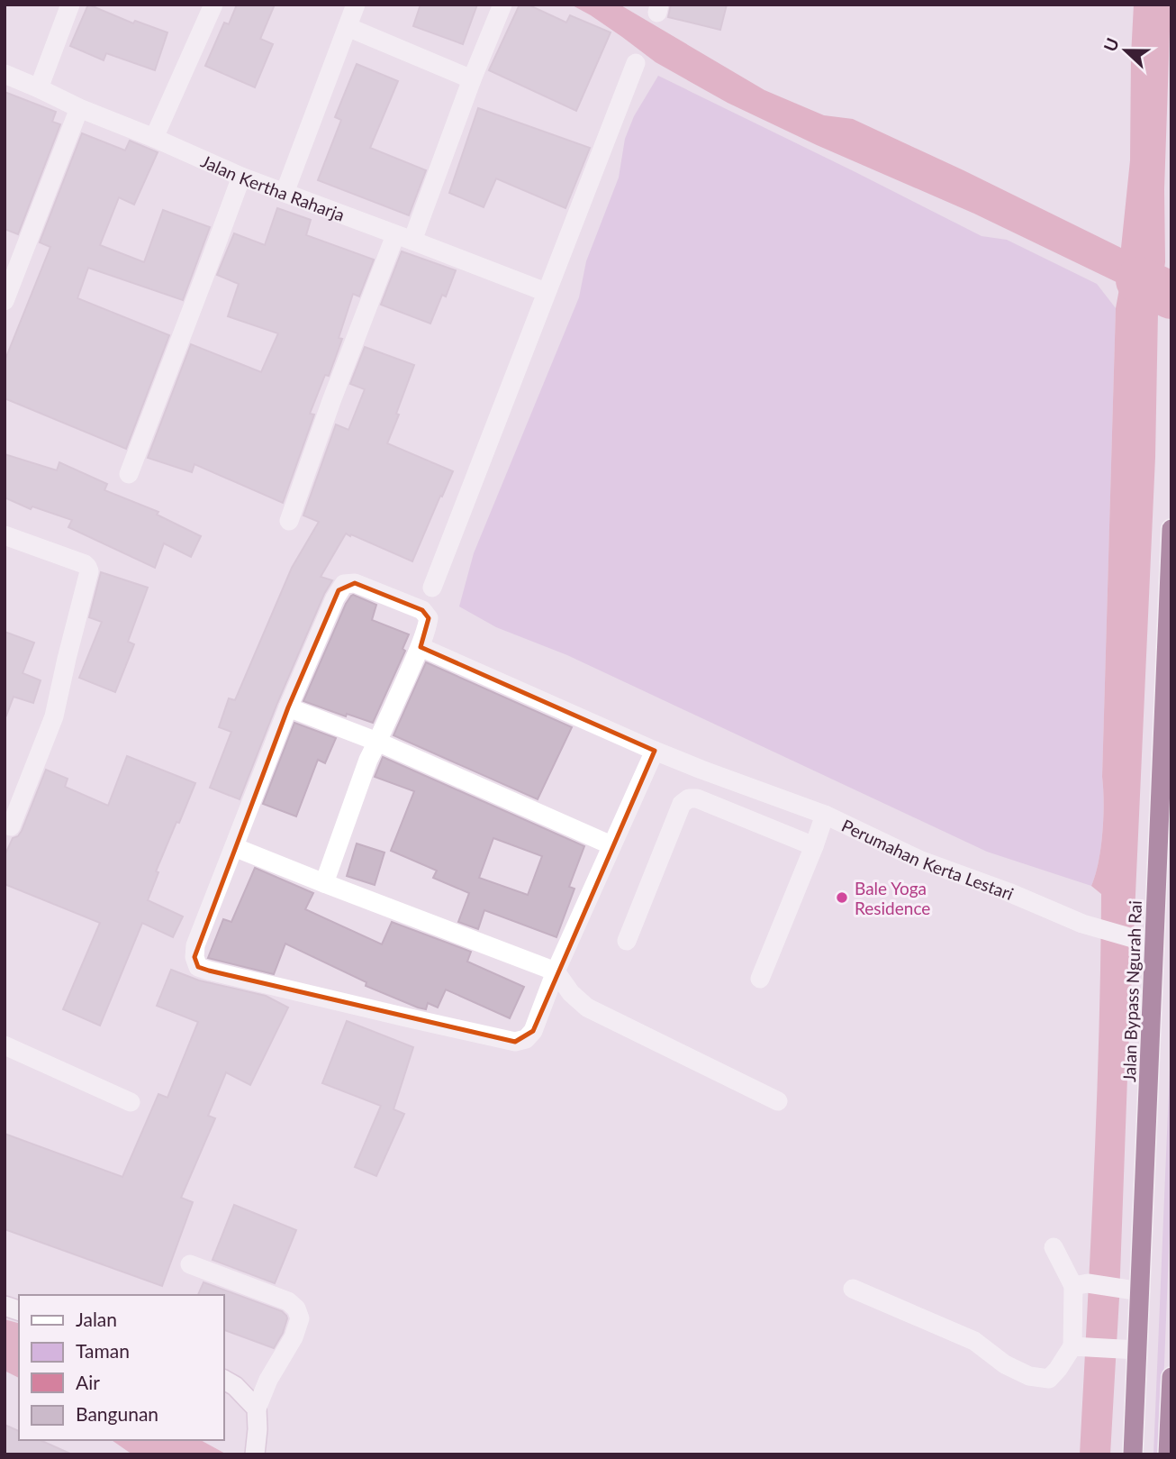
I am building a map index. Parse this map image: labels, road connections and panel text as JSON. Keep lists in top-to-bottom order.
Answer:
{
  "streets": {
    "highway": ["Jalan Bypass Ngurah Rai"],
    "street": ["Jalan Kertha Raharja", "Perumahan Kerta Lestari"]
  },
  "crossings": [
    ["Perumahan Kerta Lestari", "Jalan Bypass Ngurah Rai"]
  ],
  "places": ["Bale Yoga Residence"],
  "legend": [
    "Jalan",
    "Taman",
    "Air",
    "Bangunan"
  ],
  "north": "left"
}
